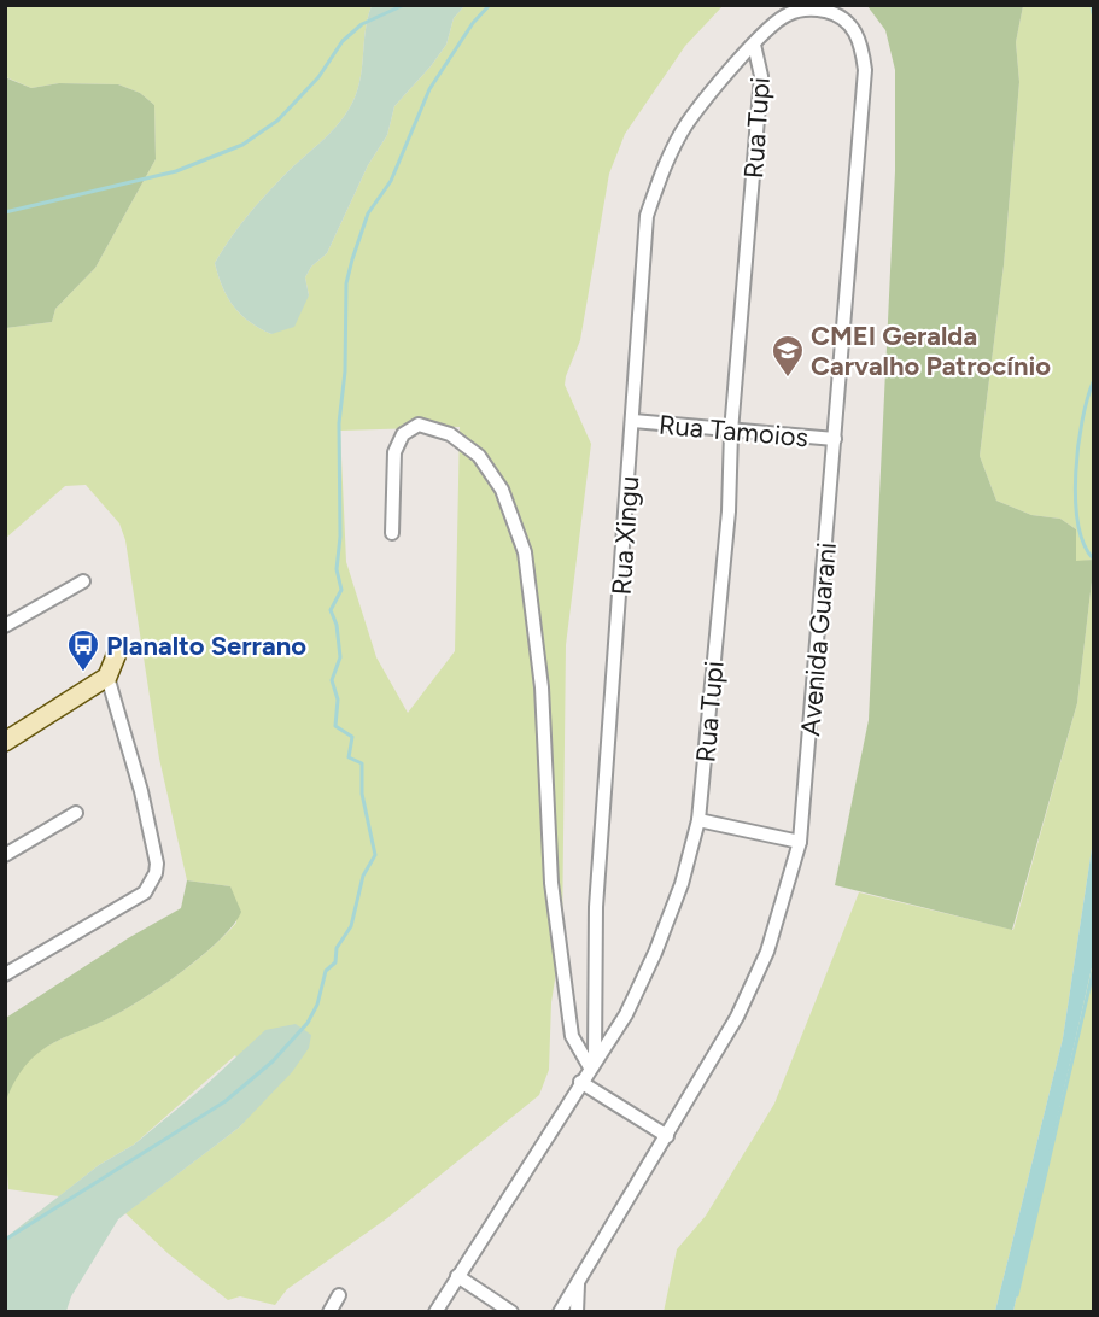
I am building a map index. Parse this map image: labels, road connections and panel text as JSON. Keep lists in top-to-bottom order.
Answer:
{
  "streets": {
    "street": [
      "Rua Tupi",
      "Rua Tamoios",
      "Rua Xingu",
      "Avenida Guarani"
    ]
  },
  "crossings": [
    ["Rua Tupi", "Rua Tamoios"],
    ["Rua Tupi", "Rua Xingu"],
    ["Rua Tupi", "Avenida Guarani"],
    ["Rua Tamoios", "Rua Xingu"],
    ["Rua Tamoios", "Avenida Guarani"],
    ["Rua Xingu", "Avenida Guarani"]
  ],
  "places": {
    "school or university": ["CMEI Geralda Carvalho Patrocínio"],
    "bus stop": ["Planalto Serrano"]
  }
}
